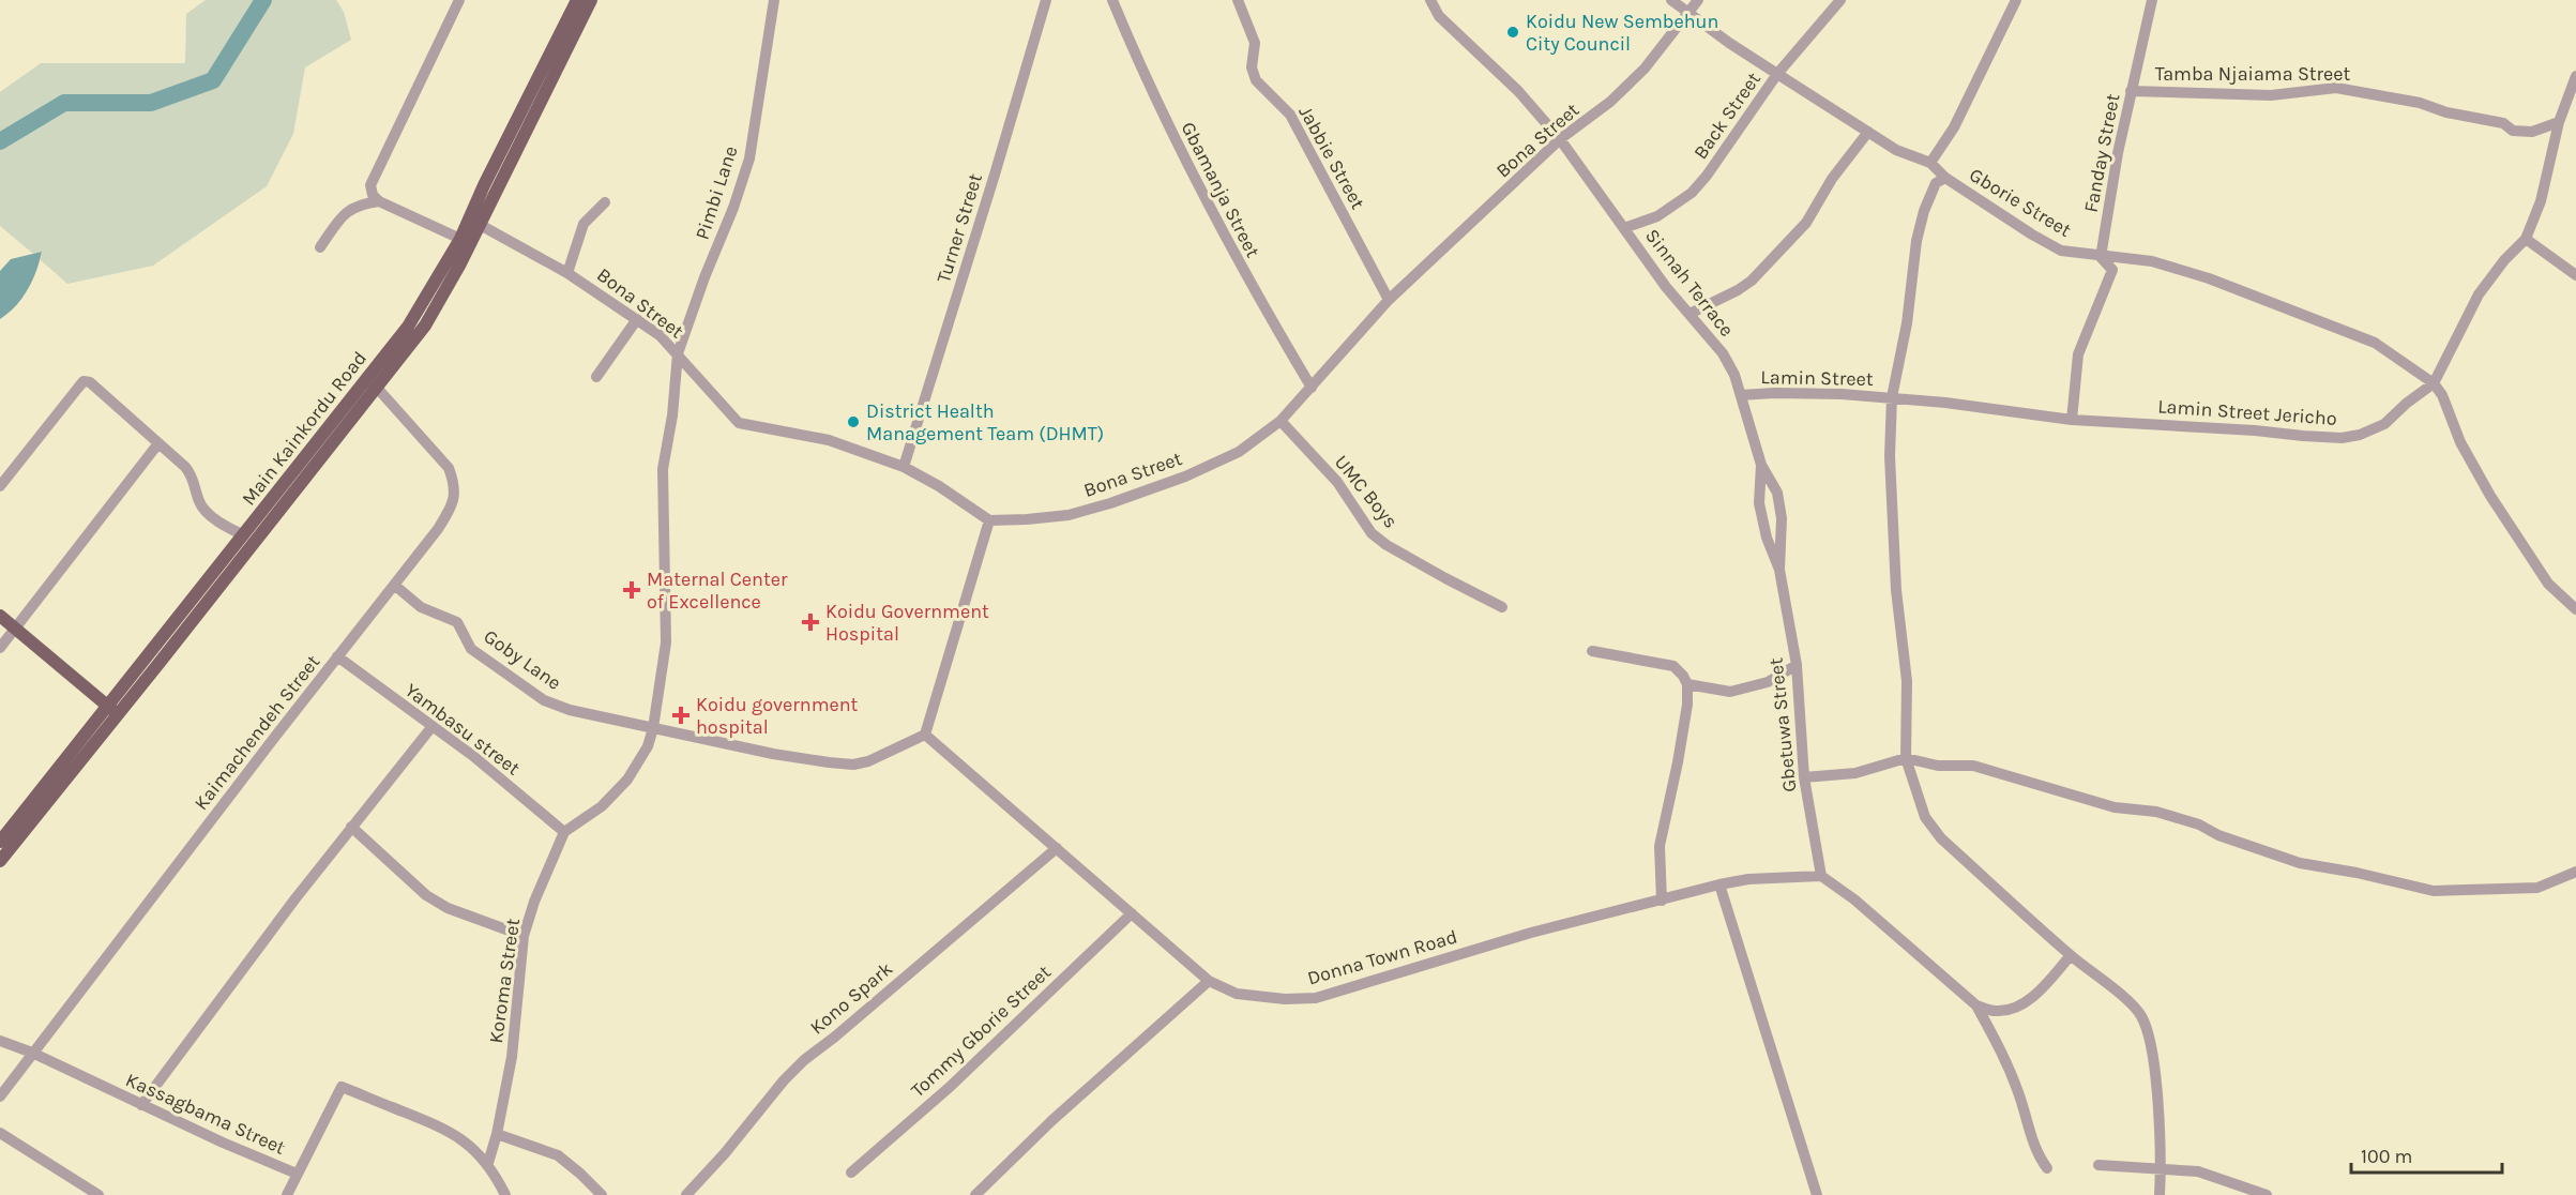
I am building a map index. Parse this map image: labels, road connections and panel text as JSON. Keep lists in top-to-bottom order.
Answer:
{
  "streets": {
    "main road": ["Main Kainkordu Road"],
    "street": [
      "Tamba Njaiama Street",
      "Back Street",
      "Bona Street",
      "Fanday Street",
      "Jabbie Street",
      "Gbamanja Street",
      "Pimbi Lane",
      "Gborie Street",
      "Turner Street",
      "Sinnah Terrace",
      "Lamin Street",
      "Lamin Street Jericho",
      "UMC Boys",
      "Goby Lane",
      "Gbetuwa Street",
      "Yambasu street",
      "Kaimachendeh Street",
      "Donna Town Road",
      "Koroma Street",
      "Kono Spark",
      "Tommy Gborie Street",
      "Kassagbama Street"
    ]
  },
  "crossings": [
    ["Tamba Njaiama Street", "Fanday Street"],
    ["Tamba Njaiama Street", "Lamin Street Jericho"],
    ["Back Street", "Gborie Street"],
    ["Back Street", "Sinnah Terrace"],
    ["Bona Street", "Jabbie Street"],
    ["Bona Street", "Gbamanja Street"],
    ["Bona Street", "Pimbi Lane"],
    ["Bona Street", "Gborie Street"],
    ["Bona Street", "Turner Street"],
    ["Bona Street", "Sinnah Terrace"],
    ["Bona Street", "Main Kainkordu Road"],
    ["Bona Street", "UMC Boys"],
    ["Fanday Street", "Gborie Street"],
    ["Fanday Street", "Lamin Street Jericho"],
    ["Pimbi Lane", "Goby Lane"],
    ["Gborie Street", "Lamin Street Jericho"],
    ["Sinnah Terrace", "Lamin Street"],
    ["Sinnah Terrace", "Gbetuwa Street"],
    ["Lamin Street", "Lamin Street Jericho"],
    ["Main Kainkordu Road", "Kaimachendeh Street"],
    ["Goby Lane", "Kaimachendeh Street"],
    ["Goby Lane", "Donna Town Road"],
    ["Gbetuwa Street", "Donna Town Road"],
    ["Yambasu street", "Kaimachendeh Street"],
    ["Yambasu street", "Koroma Street"],
    ["Kaimachendeh Street", "Kassagbama Street"],
    ["Donna Town Road", "Kono Spark"],
    ["Donna Town Road", "Tommy Gborie Street"],
    ["Koroma Street", "Kassagbama Street"]
  ],
  "places": {
    "other": ["Koidu New Sembehun City Council", "District Health Management Team (DHMT)"],
    "health": ["Maternal Center of Excellence", "Koidu Government Hospital", "Koidu government hospital"]
  },
  "scale_bar": "100 m"
}
